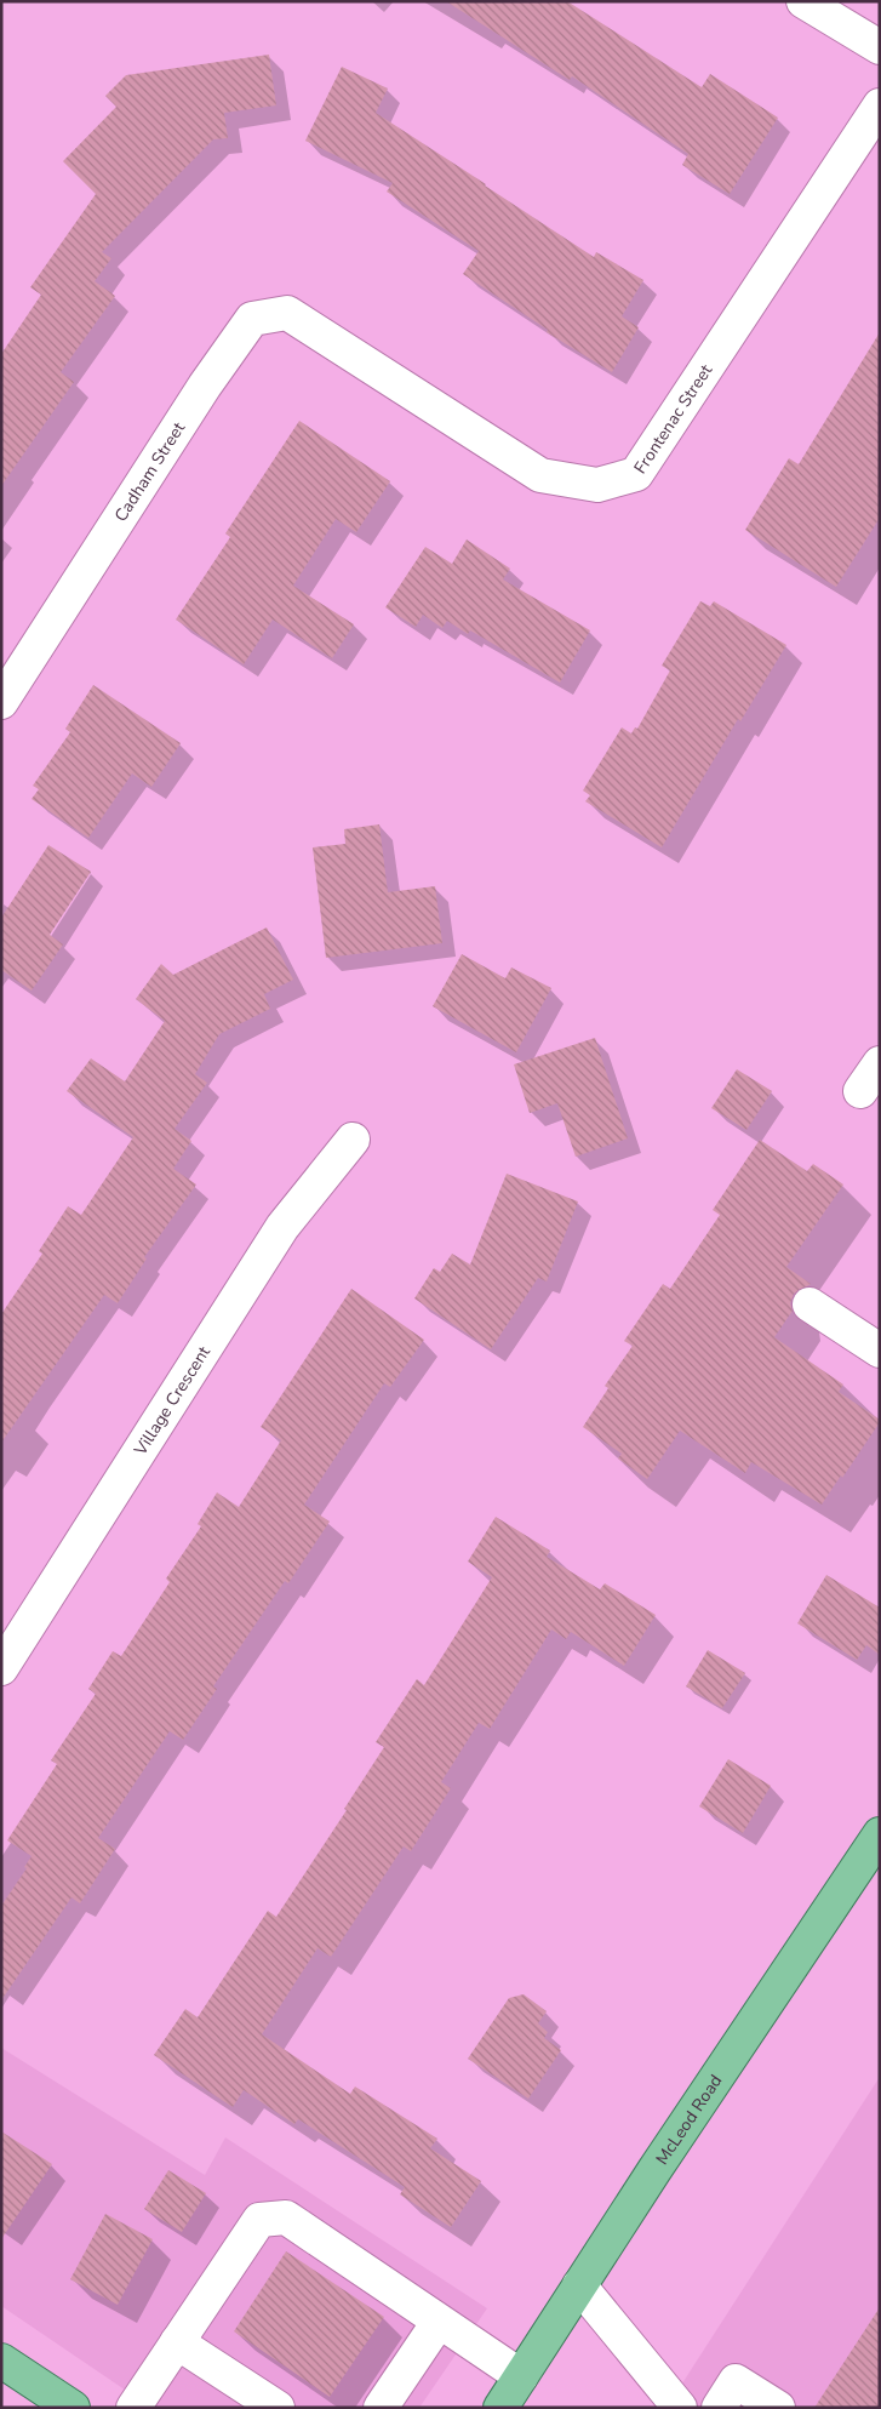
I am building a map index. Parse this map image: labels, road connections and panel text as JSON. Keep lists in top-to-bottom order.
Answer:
{
  "streets": {
    "main road": ["McLeod Road"],
    "street": ["Frontenac Street", "Cadham Street", "Village Crescent"]
  },
  "crossings": [
    ["Frontenac Street", "Cadham Street"]
  ]
}
